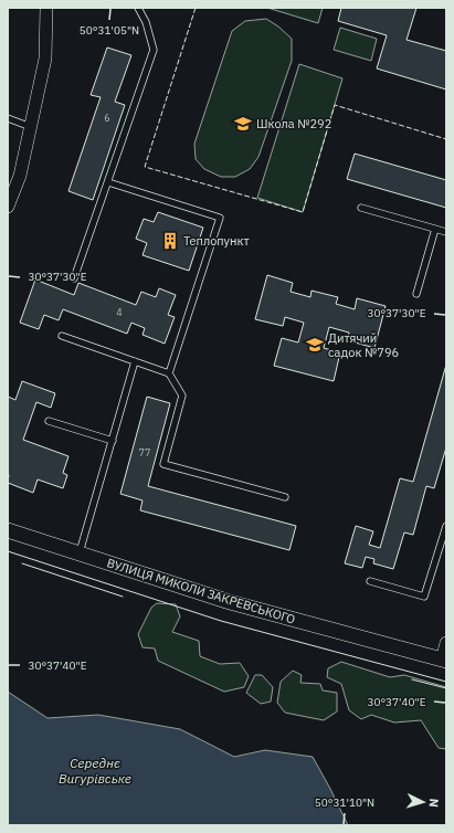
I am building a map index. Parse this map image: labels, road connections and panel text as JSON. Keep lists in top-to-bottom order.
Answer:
{
  "streets": {
    "street": ["ВУЛИЦЯ МИКОЛИ ЗАКРЕВСЬКОГО"]
  },
  "water": ["Середнє Вигурівське"],
  "places": {
    "school or university": ["Школа №292", "Дитячий садок №796"],
    "building": ["Теплопункт"]
  },
  "house_numbers": ["6", "4", "77"],
  "north": "right",
  "coordinates": [
    "50°31'05\"N",
    "30°37'30\"E",
    "30°37'40\"E",
    "50°31'10\"N"
  ]
}
